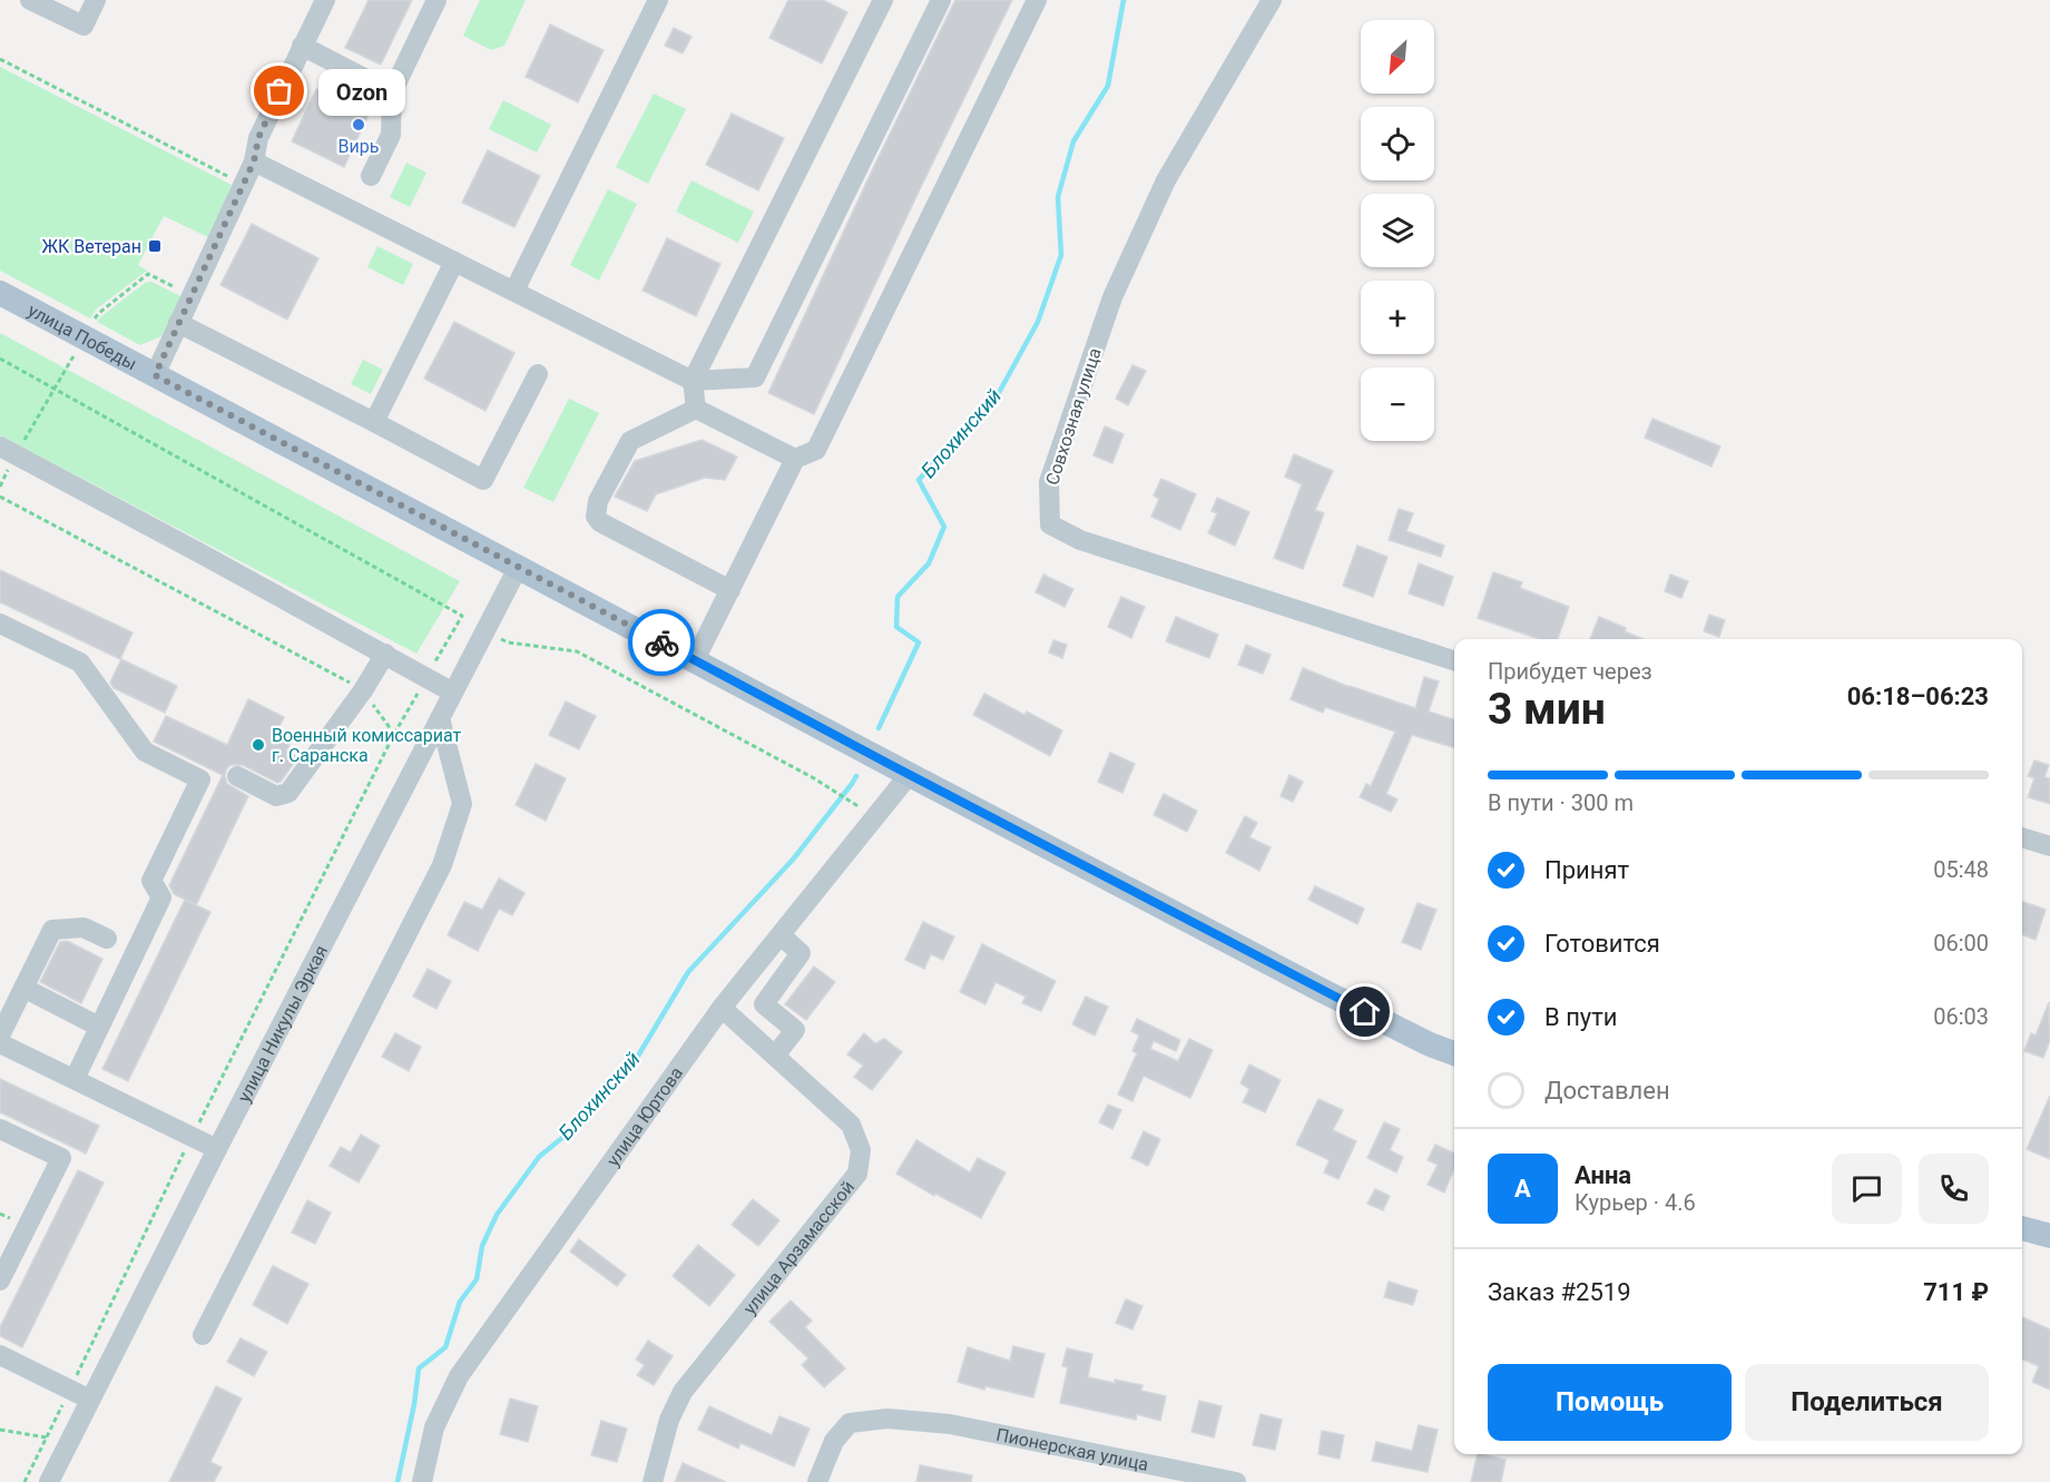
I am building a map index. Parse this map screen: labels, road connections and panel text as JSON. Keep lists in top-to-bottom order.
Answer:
{
  "streets": {
    "main road": ["улица Победы"],
    "street": [
      "Совхозная улица",
      "улица Никулы Эркая",
      "улица Юртова",
      "улица Арзамасской",
      "Пионерская улица"
    ]
  },
  "crossings": [
    ["улица Победы", "улица Никулы Эркая"],
    ["улица Победы", "улица Юртова"],
    ["улица Юртова", "улица Арзамасской"]
  ],
  "water": ["Блохинский"],
  "places": {
    "other": ["Ozon", "Вирь", "Военный комиссариат г. Саранска"],
    "transit": ["ЖК Ветеран"]
  },
  "north": "bottom left",
  "page": {
    "map_buttons": ["+", "−"],
    "bubble": "Ozon",
    "heading": ["3 мин", "Прибудет через", "06:18–06:23"],
    "panel": [
      "Анна",
      "Курьер · 4.6",
      "Заказ #2519",
      "711 ₽"
    ],
    "bar": "В пути · 300 m",
    "list": [
      ["Принят", "05:48"],
      ["Готовится", "06:00"],
      ["В пути", "06:03"],
      "Доставлен"
    ],
    "round": "А",
    "buttons": ["Помощь", "Поделиться"]
  }
}
